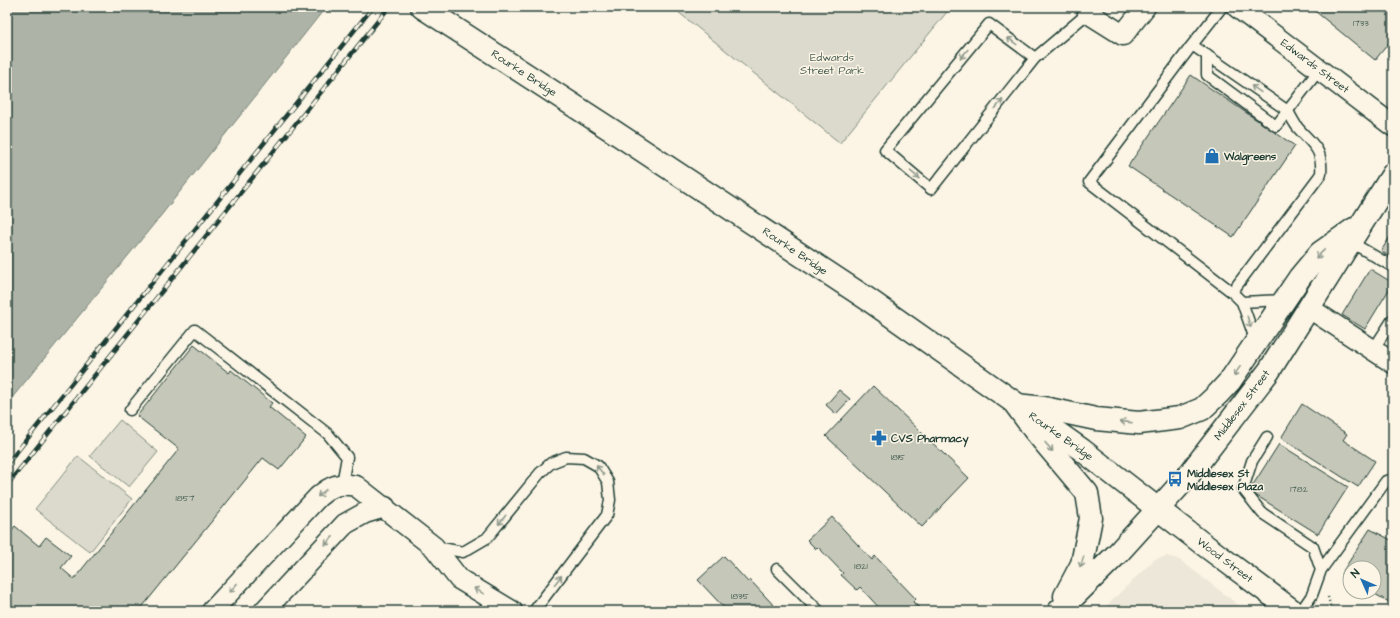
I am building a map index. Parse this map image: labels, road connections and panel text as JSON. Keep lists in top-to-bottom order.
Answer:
{
  "streets": {
    "main road": ["Rourke Bridge", "Middlesex Street", "Wood Street"],
    "street": ["Edwards Street"]
  },
  "crossings": [
    ["Rourke Bridge", "Middlesex Street"],
    ["Rourke Bridge", "Wood Street"],
    ["Middlesex Street", "Wood Street"]
  ],
  "parks": ["Edwards Street Park"],
  "places": {
    "shop": ["Walgreens"],
    "pharmacy": ["CVS Pharmacy"],
    "bus stop": ["Middlesex St Middlesex Plaza"]
  },
  "house_numbers": [
    "1733",
    "1815",
    "1782",
    "1857",
    "1821",
    "1835"
  ],
  "north": "top left"
}
